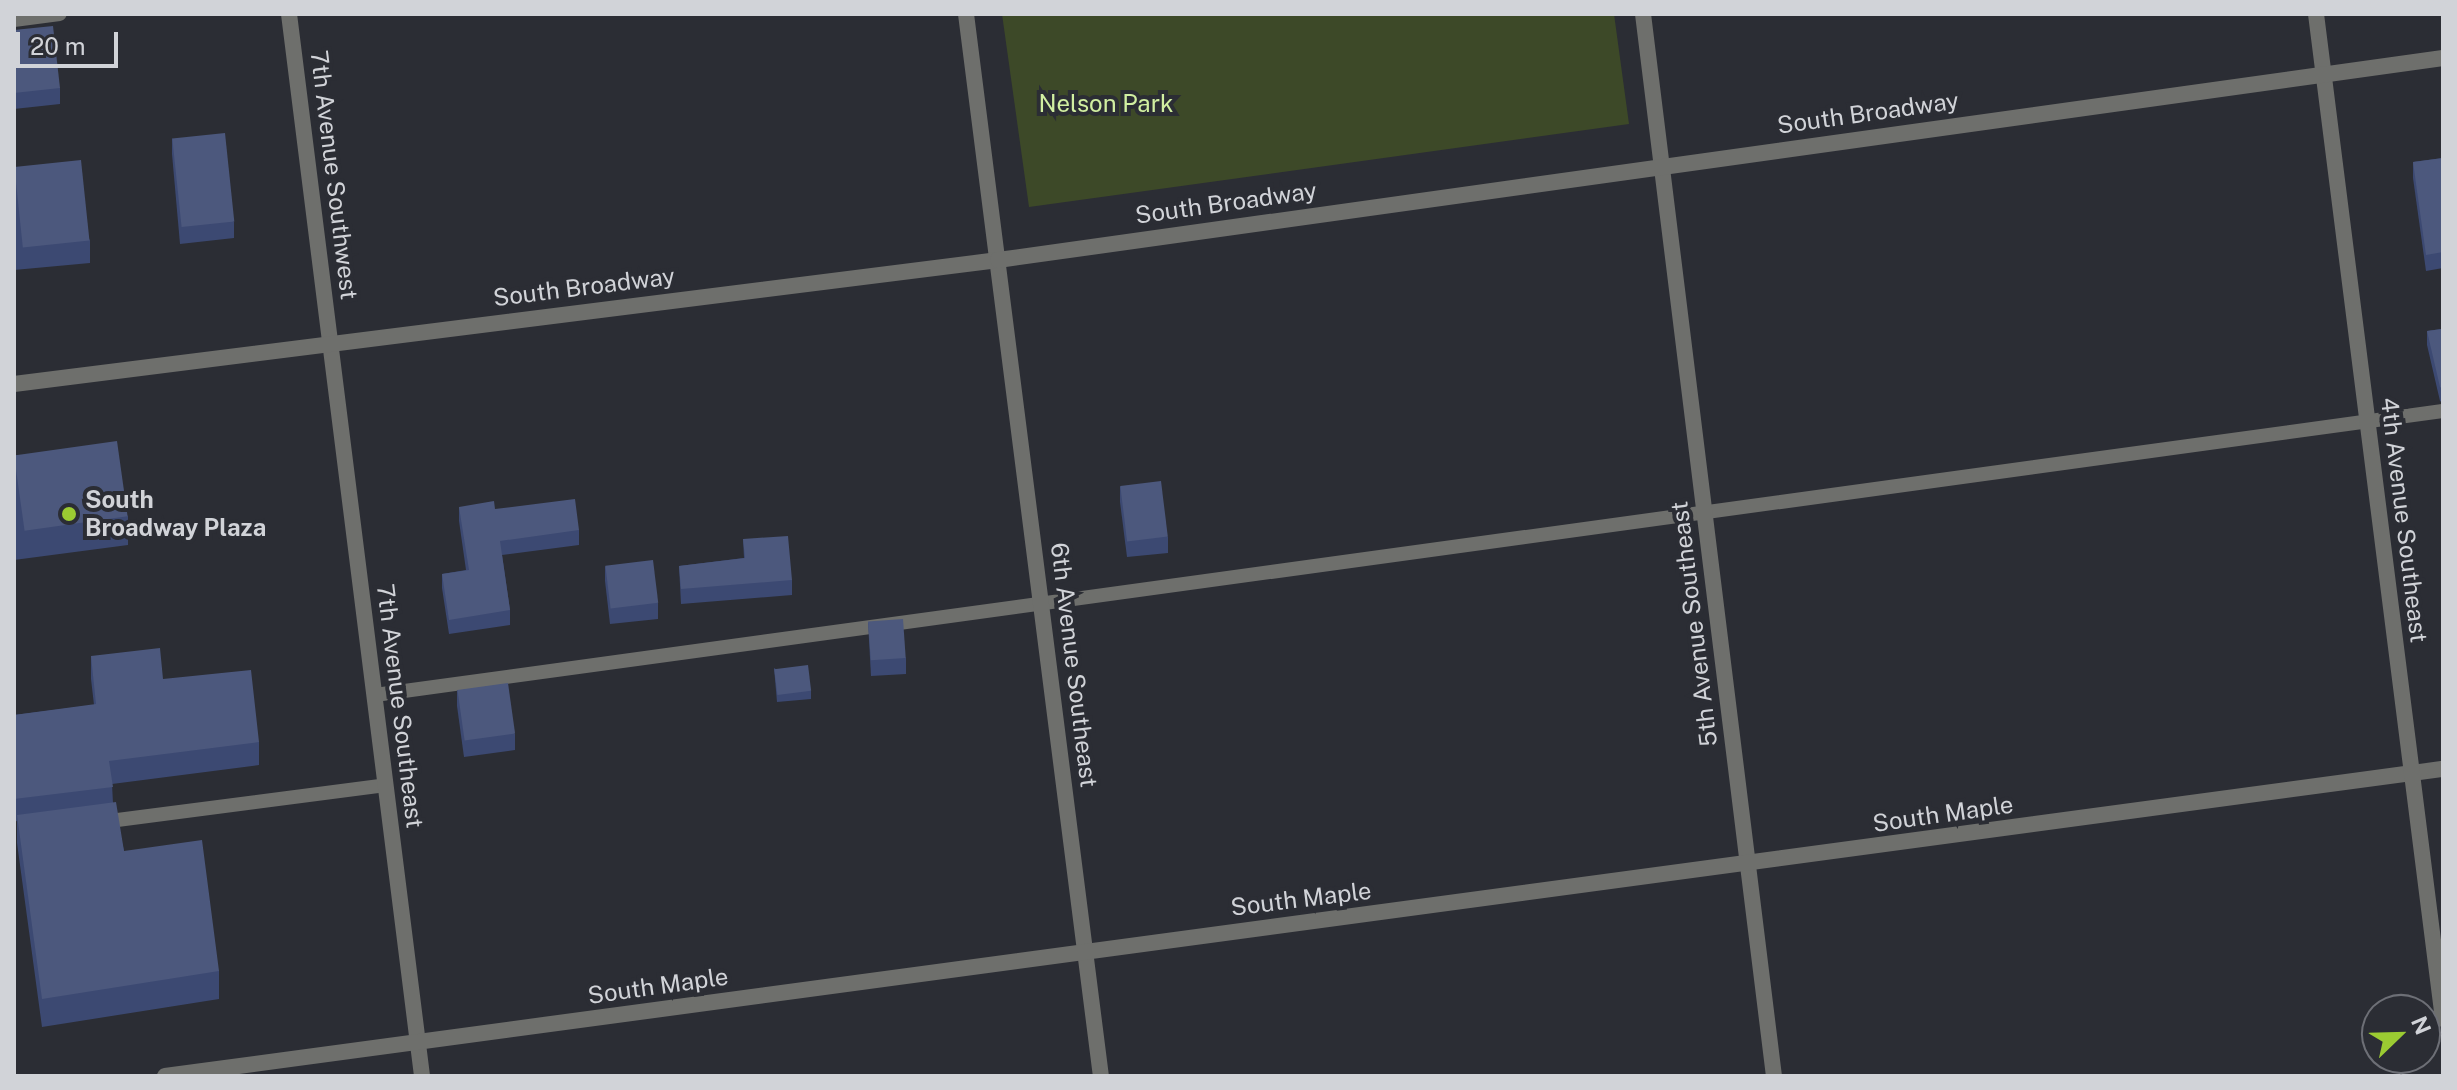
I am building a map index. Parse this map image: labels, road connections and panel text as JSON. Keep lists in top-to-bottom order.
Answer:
{
  "streets": {
    "street": [
      "South Broadway",
      "7th Avenue Southwest",
      "4th Avenue Southeast",
      "5th Avenue Southeast",
      "6th Avenue Southeast",
      "7th Avenue Southeast",
      "South Maple"
    ]
  },
  "crossings": [
    ["South Broadway", "7th Avenue Southwest"],
    ["South Broadway", "4th Avenue Southeast"],
    ["South Broadway", "5th Avenue Southeast"],
    ["South Broadway", "6th Avenue Southeast"],
    ["South Broadway", "7th Avenue Southeast"],
    ["7th Avenue Southwest", "7th Avenue Southeast"],
    ["4th Avenue Southeast", "South Maple"],
    ["5th Avenue Southeast", "South Maple"],
    ["6th Avenue Southeast", "South Maple"],
    ["7th Avenue Southeast", "South Maple"]
  ],
  "parks": ["Nelson Park"],
  "places": ["South Broadway Plaza"],
  "scale_bar": "20 m",
  "north": "top right"
}
